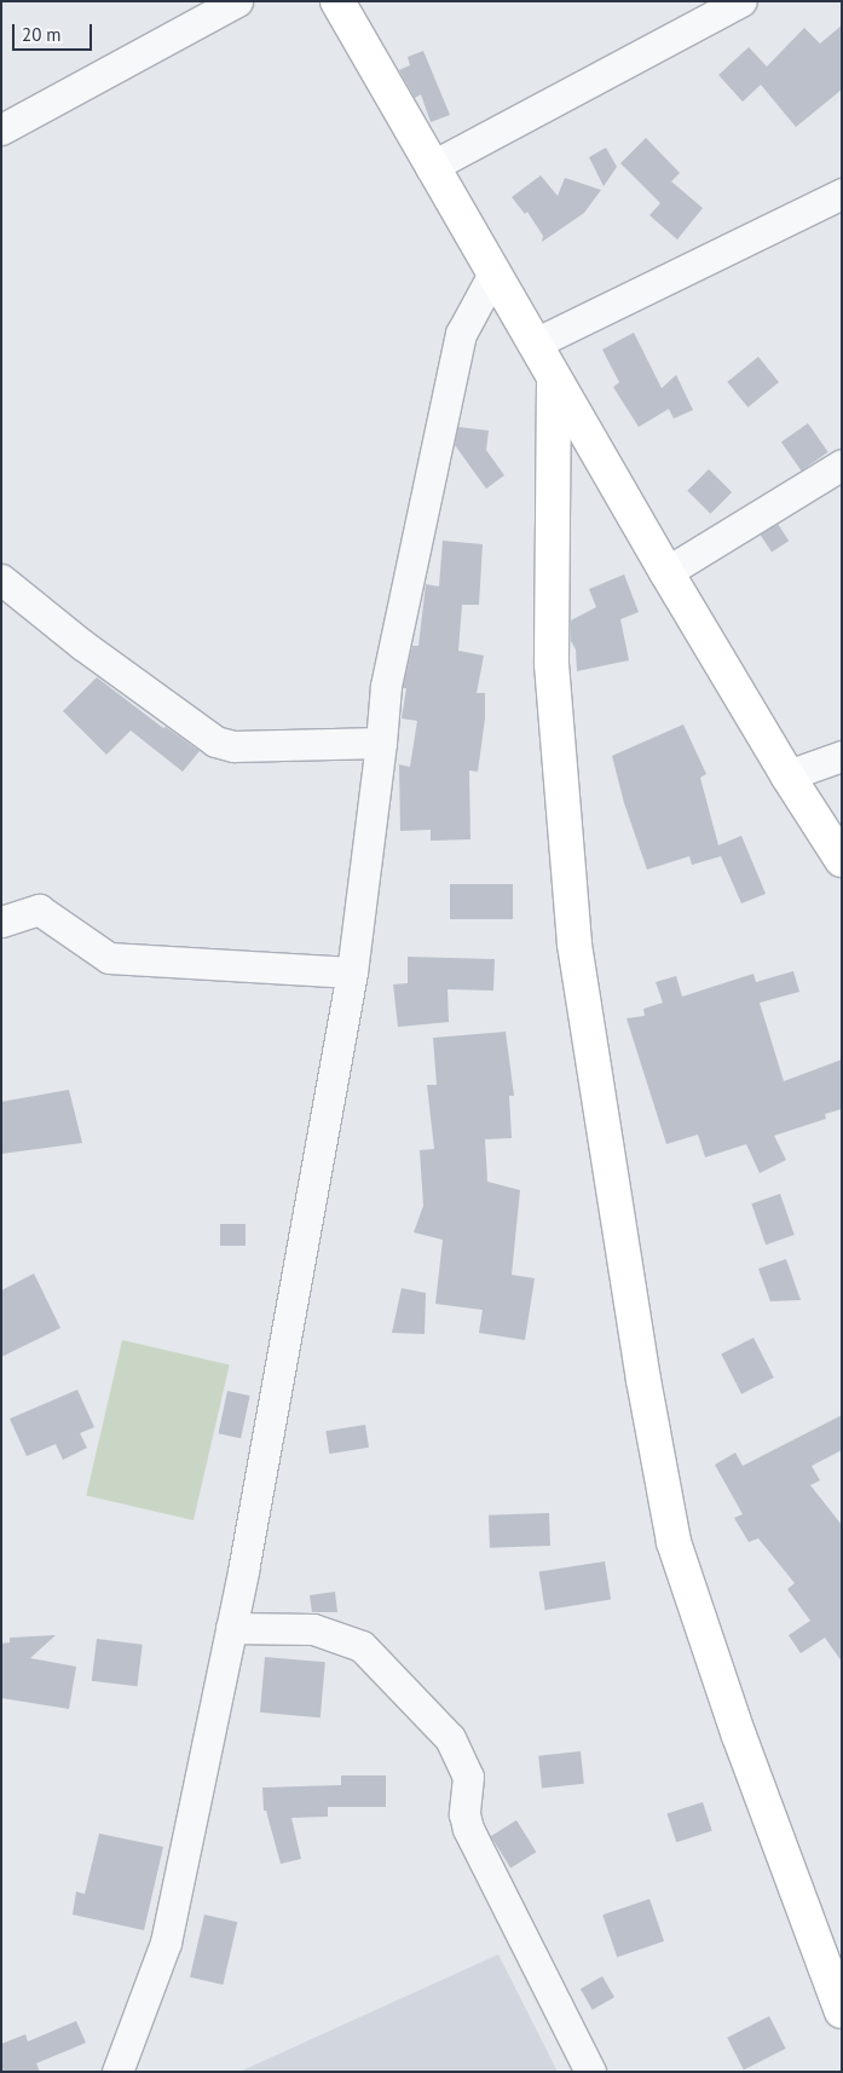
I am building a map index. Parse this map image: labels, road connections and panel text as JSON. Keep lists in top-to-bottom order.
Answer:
{
  "scale_bar": "20 m"
}
